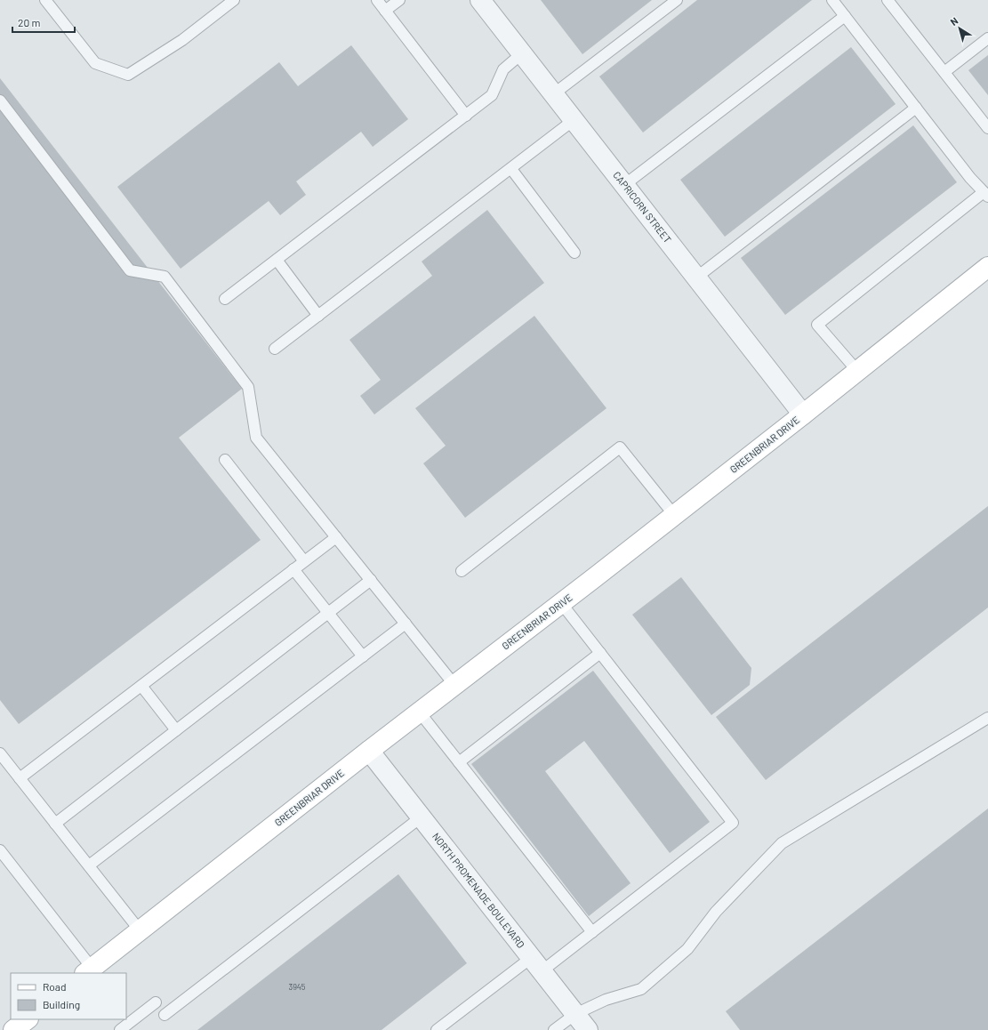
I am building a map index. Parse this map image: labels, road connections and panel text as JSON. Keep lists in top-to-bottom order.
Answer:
{
  "streets": {
    "street": ["CAPRICORN STREET", "GREENBRIAR DRIVE", "NORTH PROMENADE BOULEVARD"]
  },
  "crossings": [
    ["CAPRICORN STREET", "GREENBRIAR DRIVE"],
    ["GREENBRIAR DRIVE", "NORTH PROMENADE BOULEVARD"]
  ],
  "house_numbers": ["3945"],
  "legend": ["Road", "Building"],
  "scale_bar": "20 m",
  "north": "top left"
}
